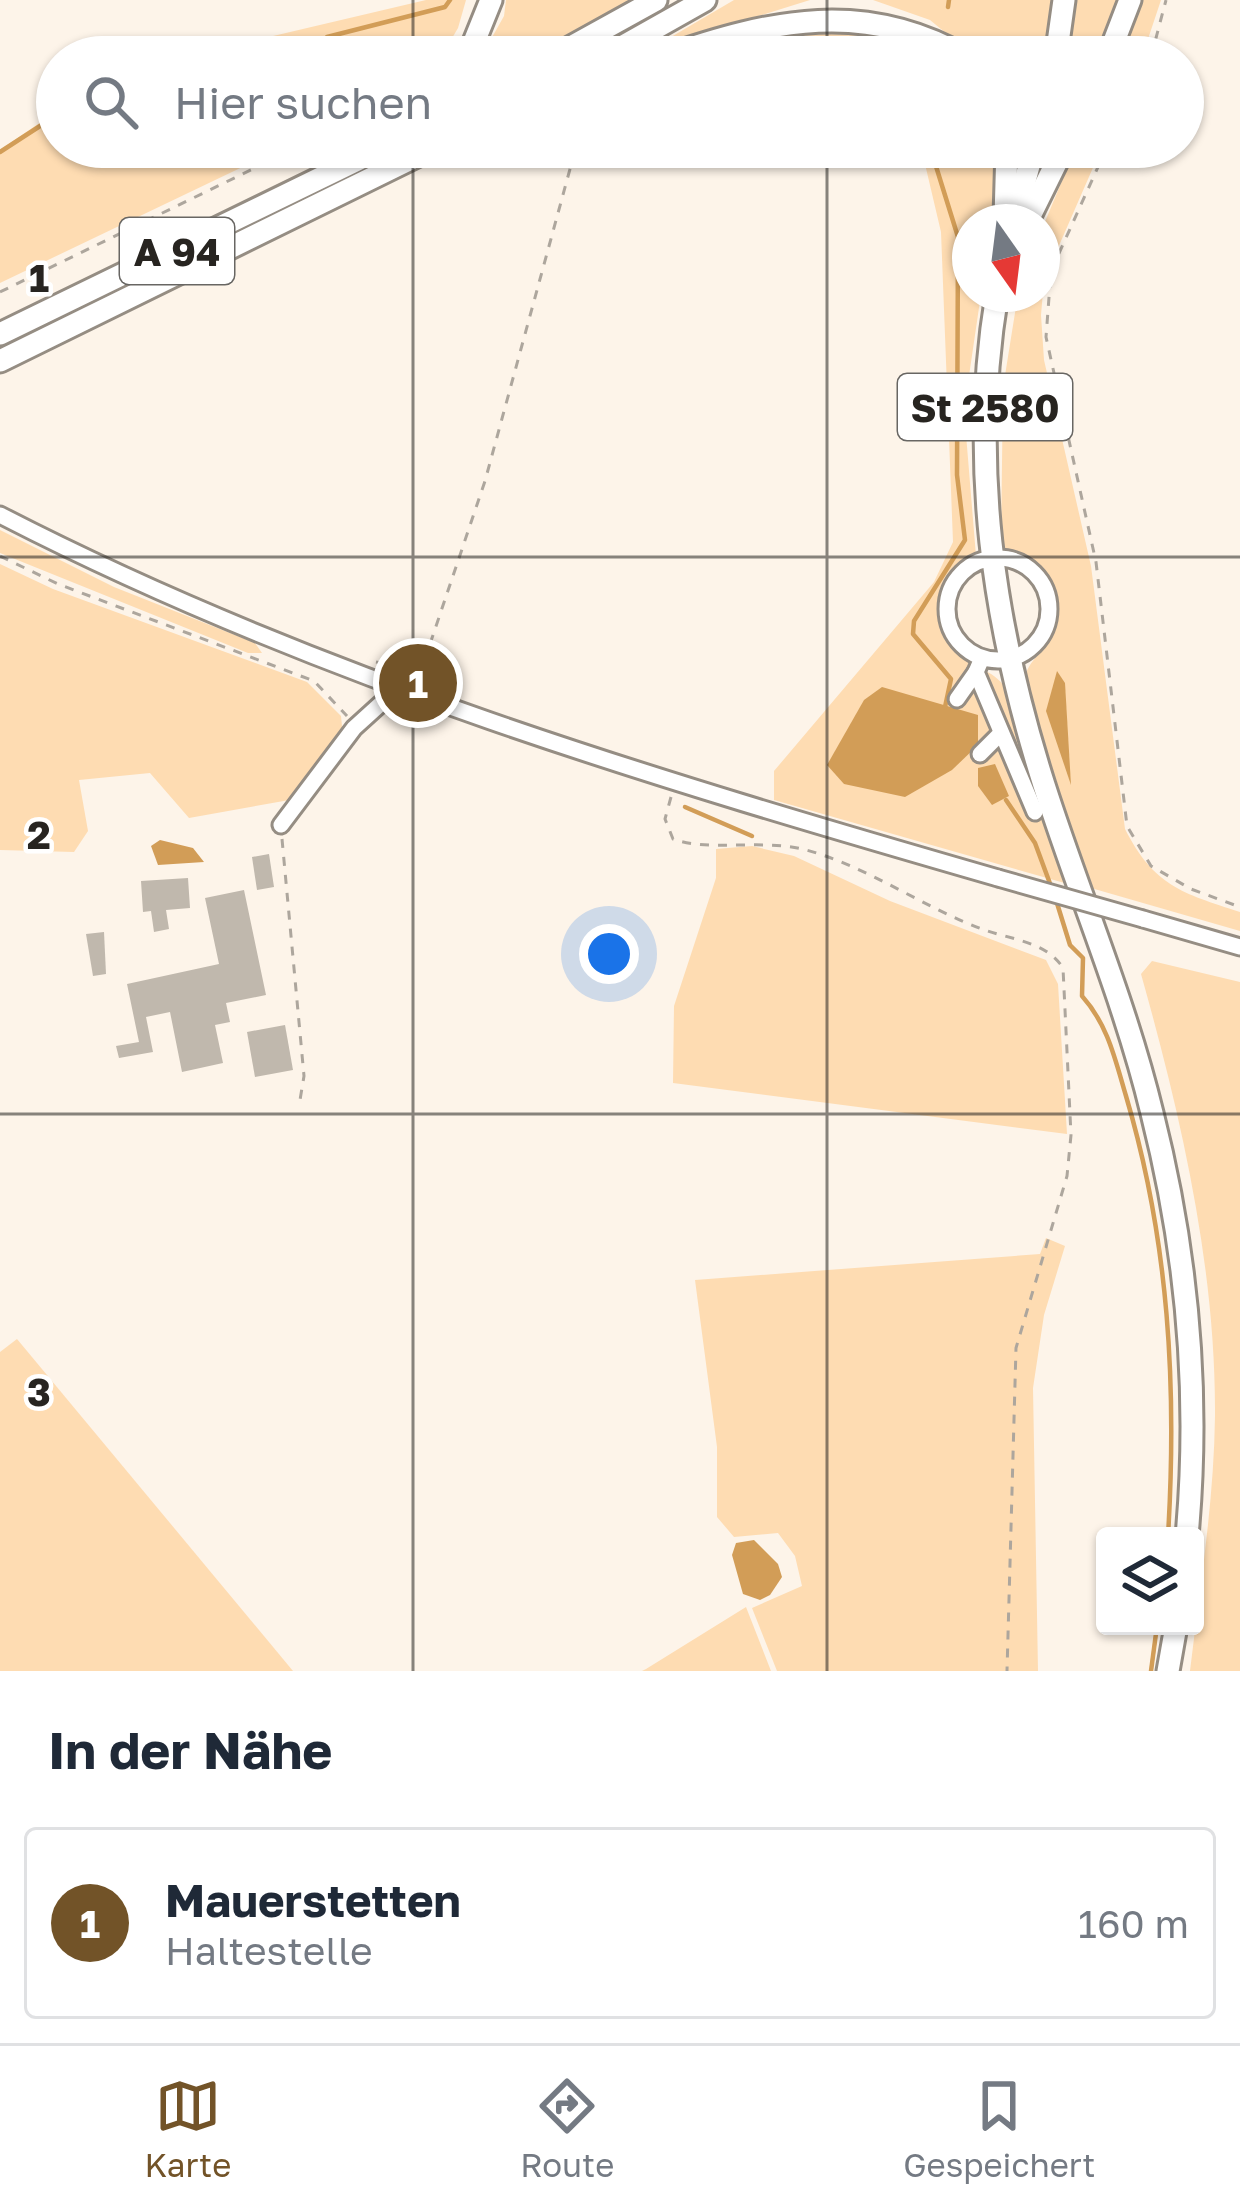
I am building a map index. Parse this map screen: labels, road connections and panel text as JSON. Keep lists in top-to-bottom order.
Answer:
{
  "streets": {
    "highway": ["A 94", "St 2580"]
  },
  "north": "bottom",
  "page": {
    "search": "Hier suchen",
    "pins": "1",
    "heading": "In der Nähe",
    "list": [
      {
        "mark": "1",
        "name": "Mauerstetten",
        "note": "Haltestelle",
        "value": "160 m"
      }
    ],
    "nav": ["Karte", "Route", "Gespeichert"]
  },
  "grid": {
    "rows": ["1", "2", "3"]
  }
}
